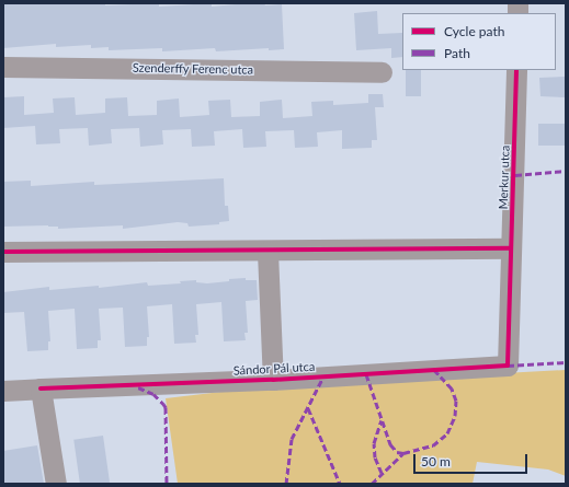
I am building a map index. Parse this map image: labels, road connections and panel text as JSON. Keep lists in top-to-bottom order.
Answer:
{
  "streets": {
    "street": ["Szenderffy Ferenc utca", "Merkur utca", "Sándor Pál utca"]
  },
  "crossings": [
    ["Merkur utca", "Sándor Pál utca"]
  ],
  "legend": ["Cycle path", "Path"],
  "scale_bar": "50 m"
}
